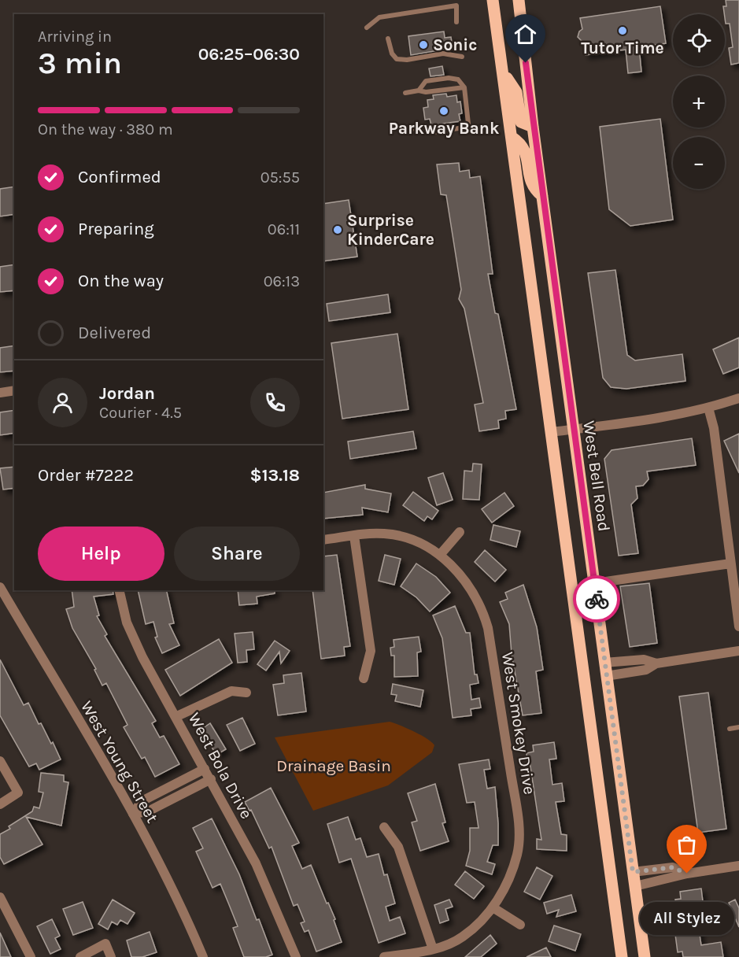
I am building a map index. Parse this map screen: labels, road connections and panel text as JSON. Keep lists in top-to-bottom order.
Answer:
{
  "streets": {
    "main road": ["West Bell Road"],
    "street": ["West Smokey Drive", "West Young Street", "West Bola Drive"]
  },
  "parks": ["Drainage Basin"],
  "places": [
    "Tutor Time",
    "Sonic",
    "Parkway Bank",
    "Surprise KinderCare",
    "All Stylez"
  ],
  "page": {
    "map_buttons": ["+", "−"],
    "heading": ["3 min", "Arriving in", "06:25–06:30"],
    "panel": [
      "Jordan",
      "Courier · 4.5",
      "Order #7222",
      "$13.18"
    ],
    "bar": "On the way · 380 m",
    "list": [
      ["Confirmed", "05:55"],
      ["Preparing", "06:11"],
      ["On the way", "06:13"],
      "Delivered"
    ],
    "buttons": ["Help", "Share"],
    "bubble": "All Stylez"
  }
}
